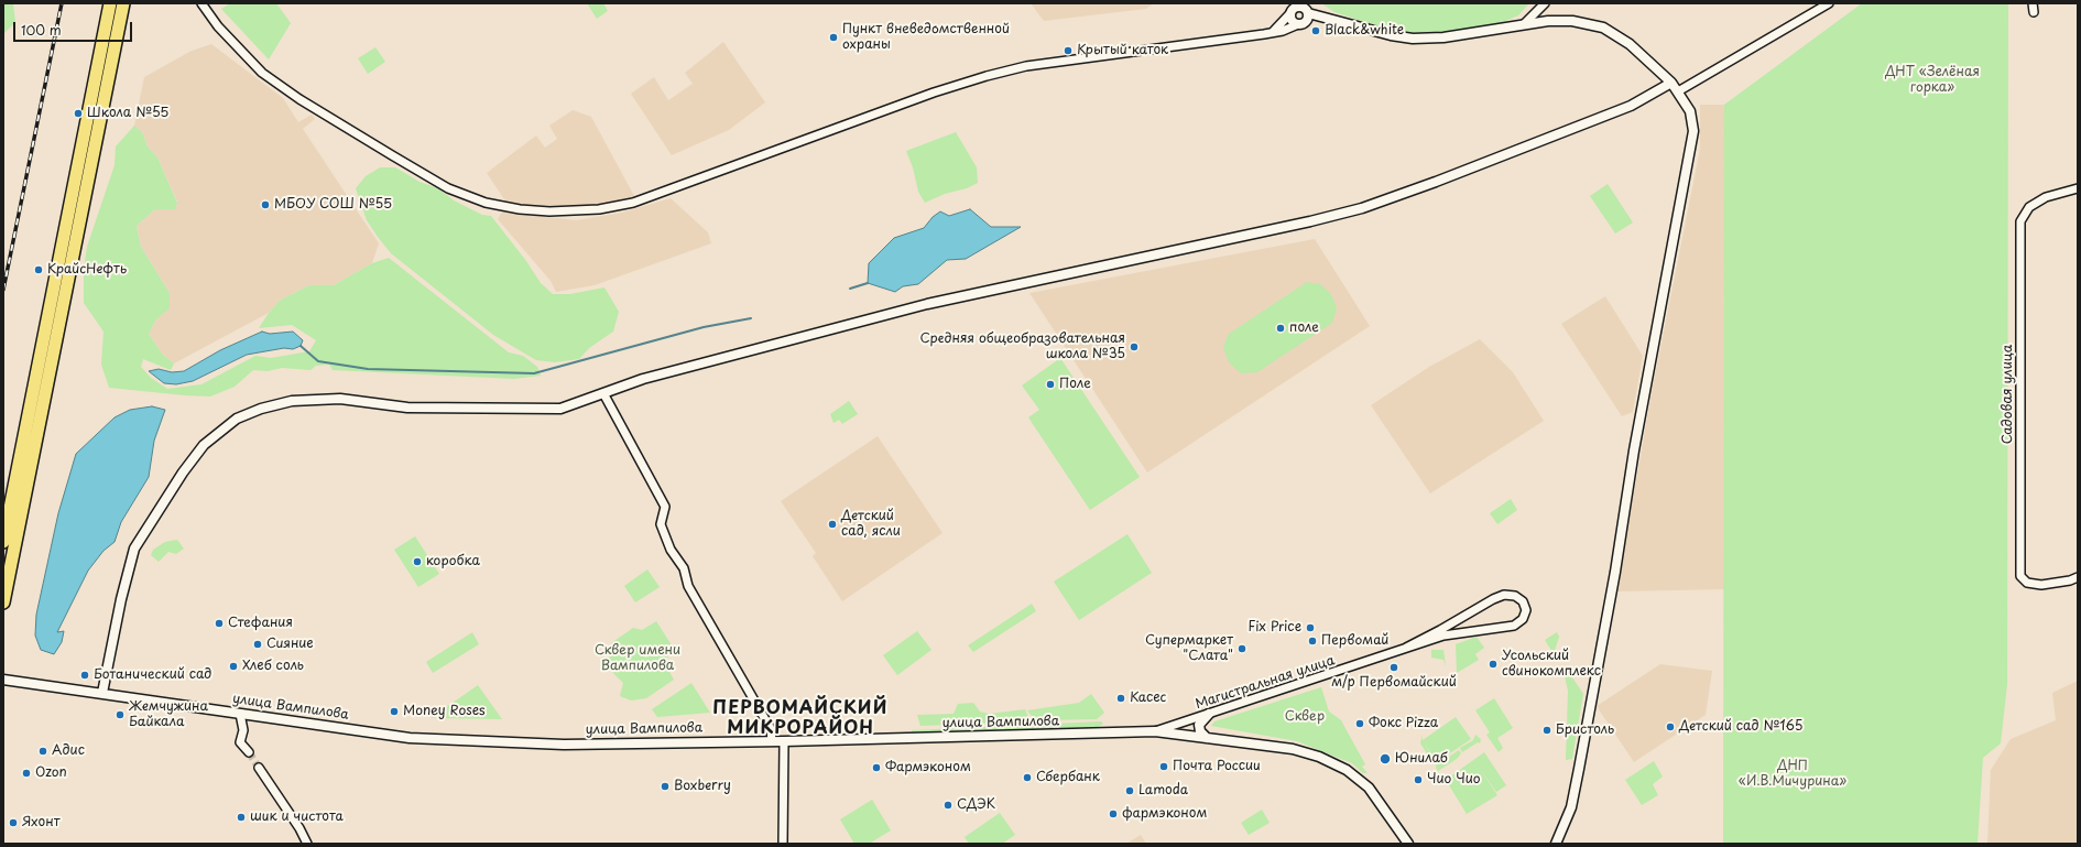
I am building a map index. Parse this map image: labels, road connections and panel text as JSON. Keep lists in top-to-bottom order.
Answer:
{
  "streets": {
    "street": ["Садовая улица", "Магистральная улица", "улица Вампилова"]
  },
  "crossings": [
    ["Магистральная улица", "улица Вампилова"]
  ],
  "districts": ["ПЕРВОМАЙСКИЙ МИКРОРАЙОН"],
  "parks": [
    "ДНТ «Зелёная горка»",
    "Сквер имени Вампилова",
    "Сквер",
    "ДНП «И.В.Мичурина»"
  ],
  "places": [
    "Black&white",
    "Пункт вневедомственной охраны",
    "Крытый каток",
    "Школа №55",
    "МБОУ СОШ №55",
    "КрайсНефть",
    "поле",
    "Средняя общеобразовательная школа №35",
    "Поле",
    "Детский сад, ясли",
    "коробка",
    "Стефания",
    "Fix Price",
    "Первомай",
    "Сияние",
    "Супермаркет \"Слата\"",
    "Усольский свинокомплекс",
    "Хлеб соль",
    "м/р Первомайский",
    "Ботанический сад",
    "Касес",
    "Money Roses",
    "Жемчужина Байкала",
    "Фокс Pizza",
    "Детский сад №165",
    "Бристоль",
    "Адис",
    "Юнилаб",
    "Почта России",
    "Фармэконом",
    "Ozon",
    "Сбербанк",
    "Чио Чио",
    "Boxberry",
    "Lamoda",
    "СДЭК",
    "фармэконом",
    "шик и чистота",
    "Яхонт"
  ],
  "scale_bar": "100 m"
}
